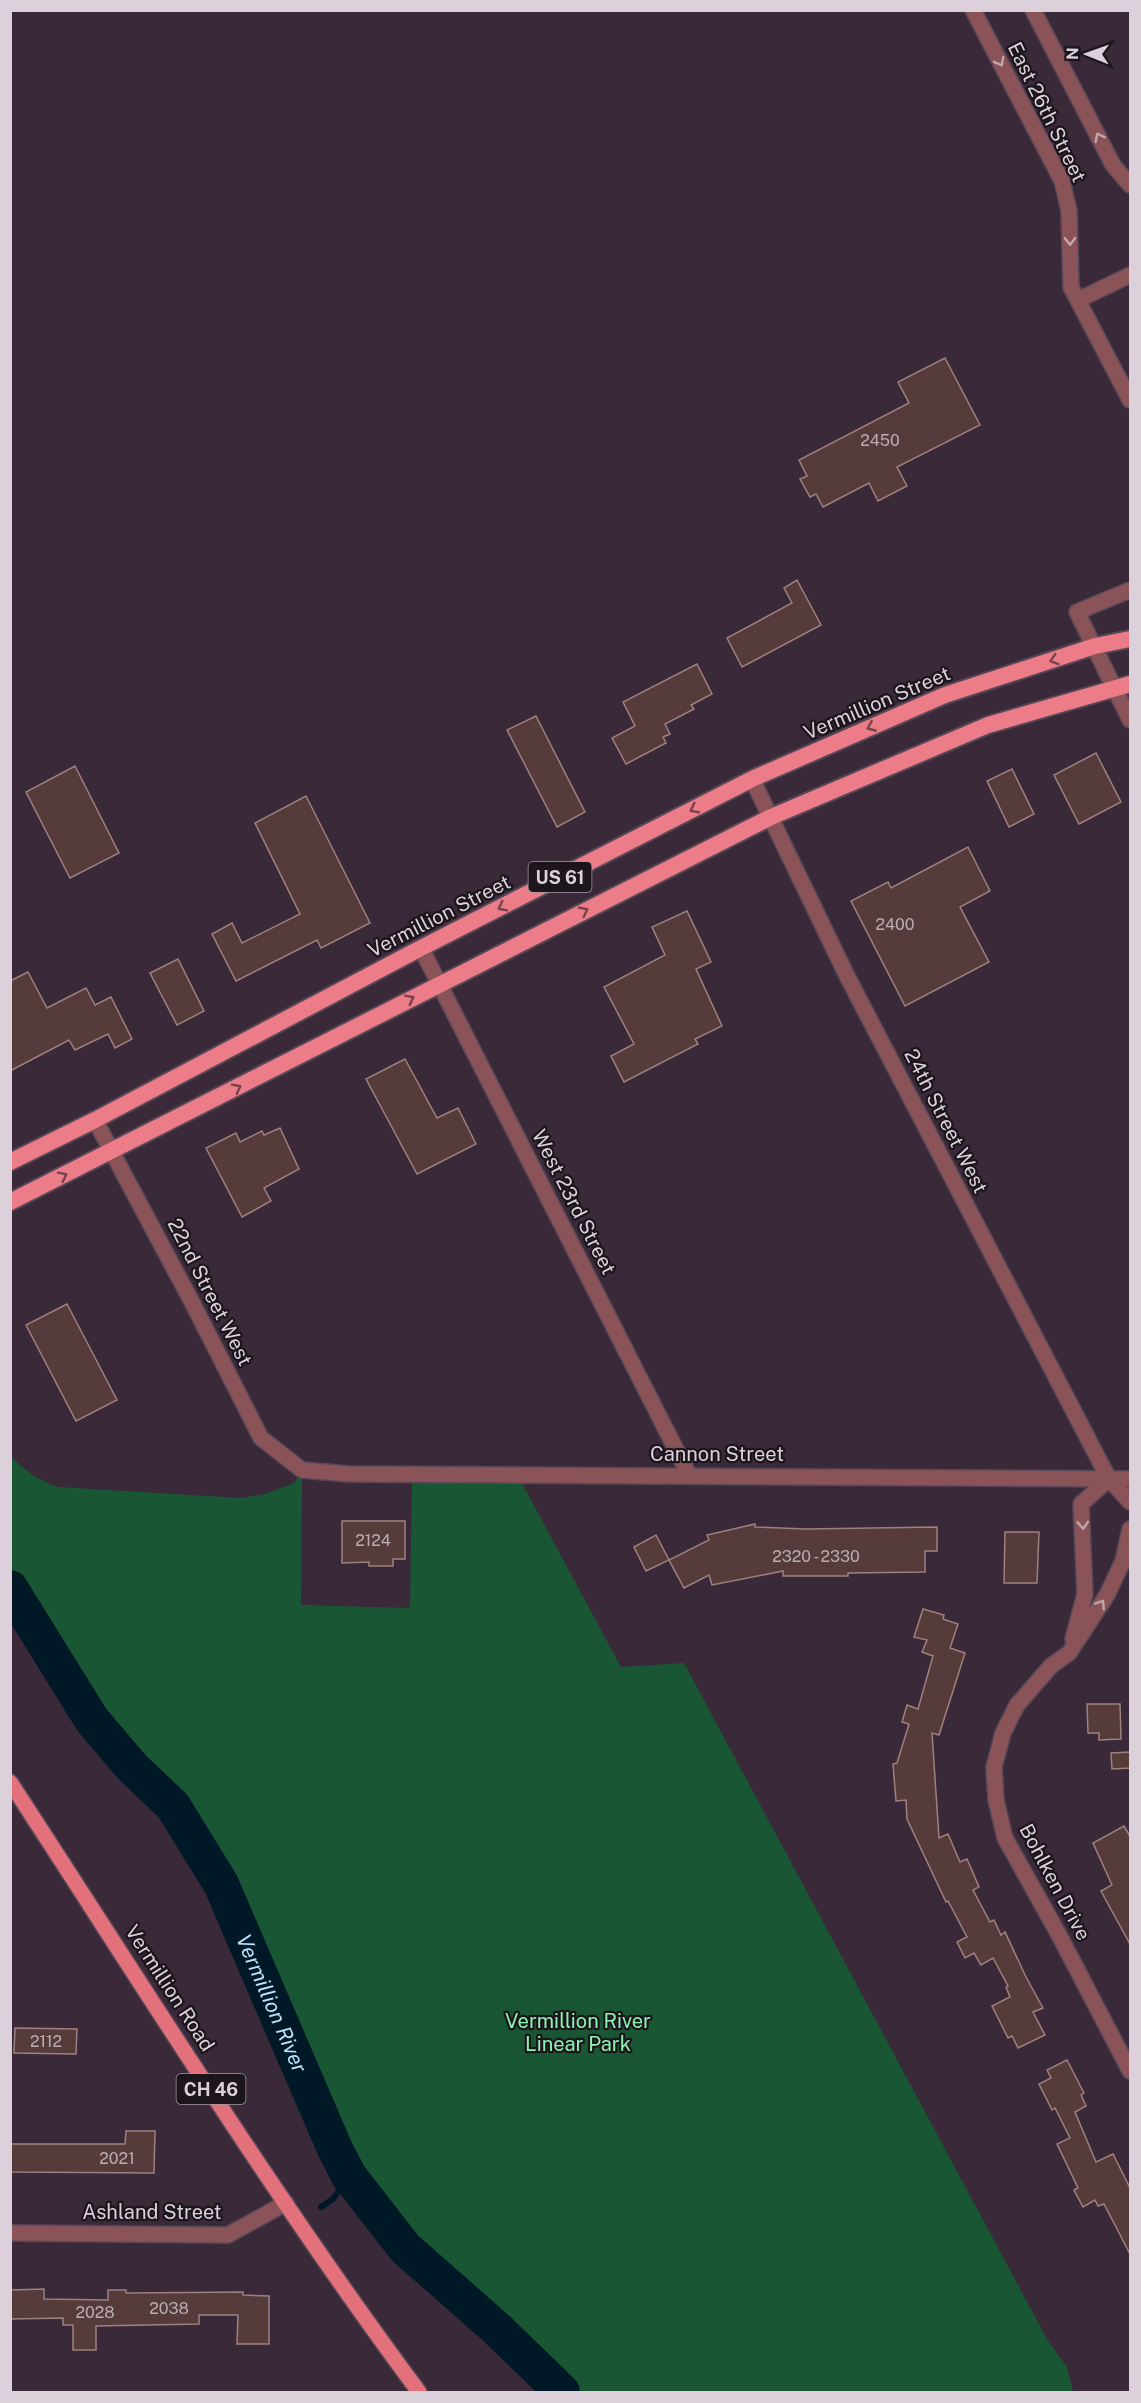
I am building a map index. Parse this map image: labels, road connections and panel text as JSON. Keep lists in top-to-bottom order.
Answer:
{
  "streets": {
    "highway": ["Vermillion Street", "US 61"],
    "main road": ["Vermillion Road", "CH 46"],
    "street": [
      "East 26th Street",
      "24th Street West",
      "West 23rd Street",
      "22nd Street West",
      "Cannon Street",
      "Bohlken Drive",
      "Ashland Street"
    ]
  },
  "crossings": [
    ["Vermillion Street", "24th Street West"],
    ["Vermillion Street", "West 23rd Street"],
    ["Vermillion Street", "22nd Street West"],
    ["US 61", "24th Street West"],
    ["US 61", "West 23rd Street"],
    ["US 61", "22nd Street West"],
    ["24th Street West", "Cannon Street"],
    ["West 23rd Street", "Cannon Street"],
    ["22nd Street West", "Cannon Street"],
    ["Vermillion Road", "Ashland Street"]
  ],
  "water": ["Vermillion River"],
  "parks": ["Vermillion River Linear Park"],
  "house_numbers": [
    "2450",
    "2400",
    "2124",
    "2320 - 2330",
    "2112",
    "2021",
    "2038",
    "2028"
  ],
  "north": "left"
}
